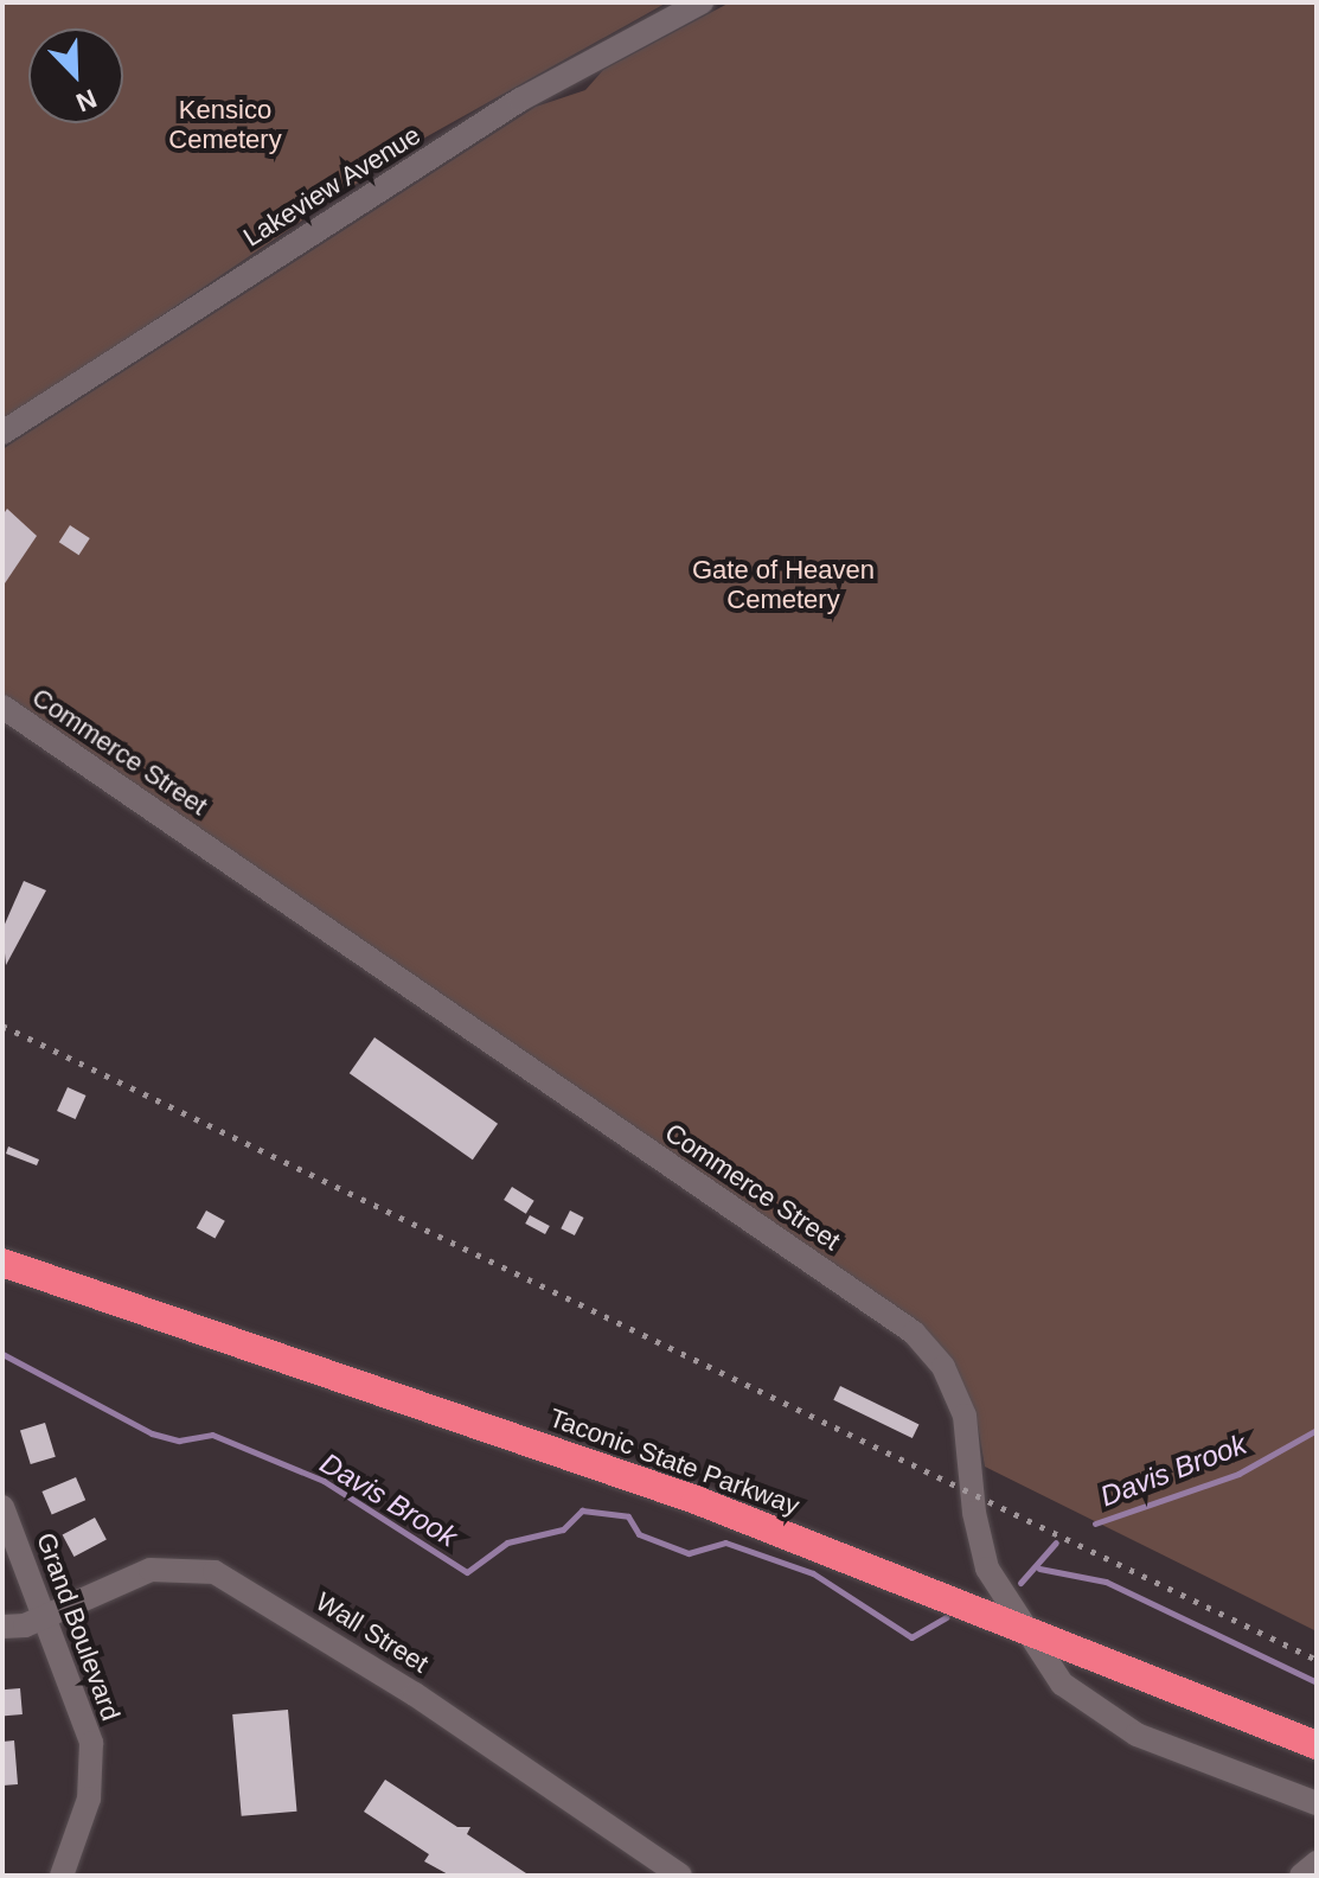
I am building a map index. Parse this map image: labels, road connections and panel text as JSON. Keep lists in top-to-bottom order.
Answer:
{
  "streets": {
    "highway": ["Taconic State Parkway"],
    "street": [
      "Lakeview Avenue",
      "Commerce Street",
      "Grand Boulevard",
      "Wall Street"
    ]
  },
  "crossings": [
    ["Commerce Street", "Taconic State Parkway"],
    ["Grand Boulevard", "Wall Street"]
  ],
  "water": ["Davis Brook"],
  "parks": ["Kensico Cemetery", "Gate of Heaven Cemetery"],
  "north": "bottom right"
}
